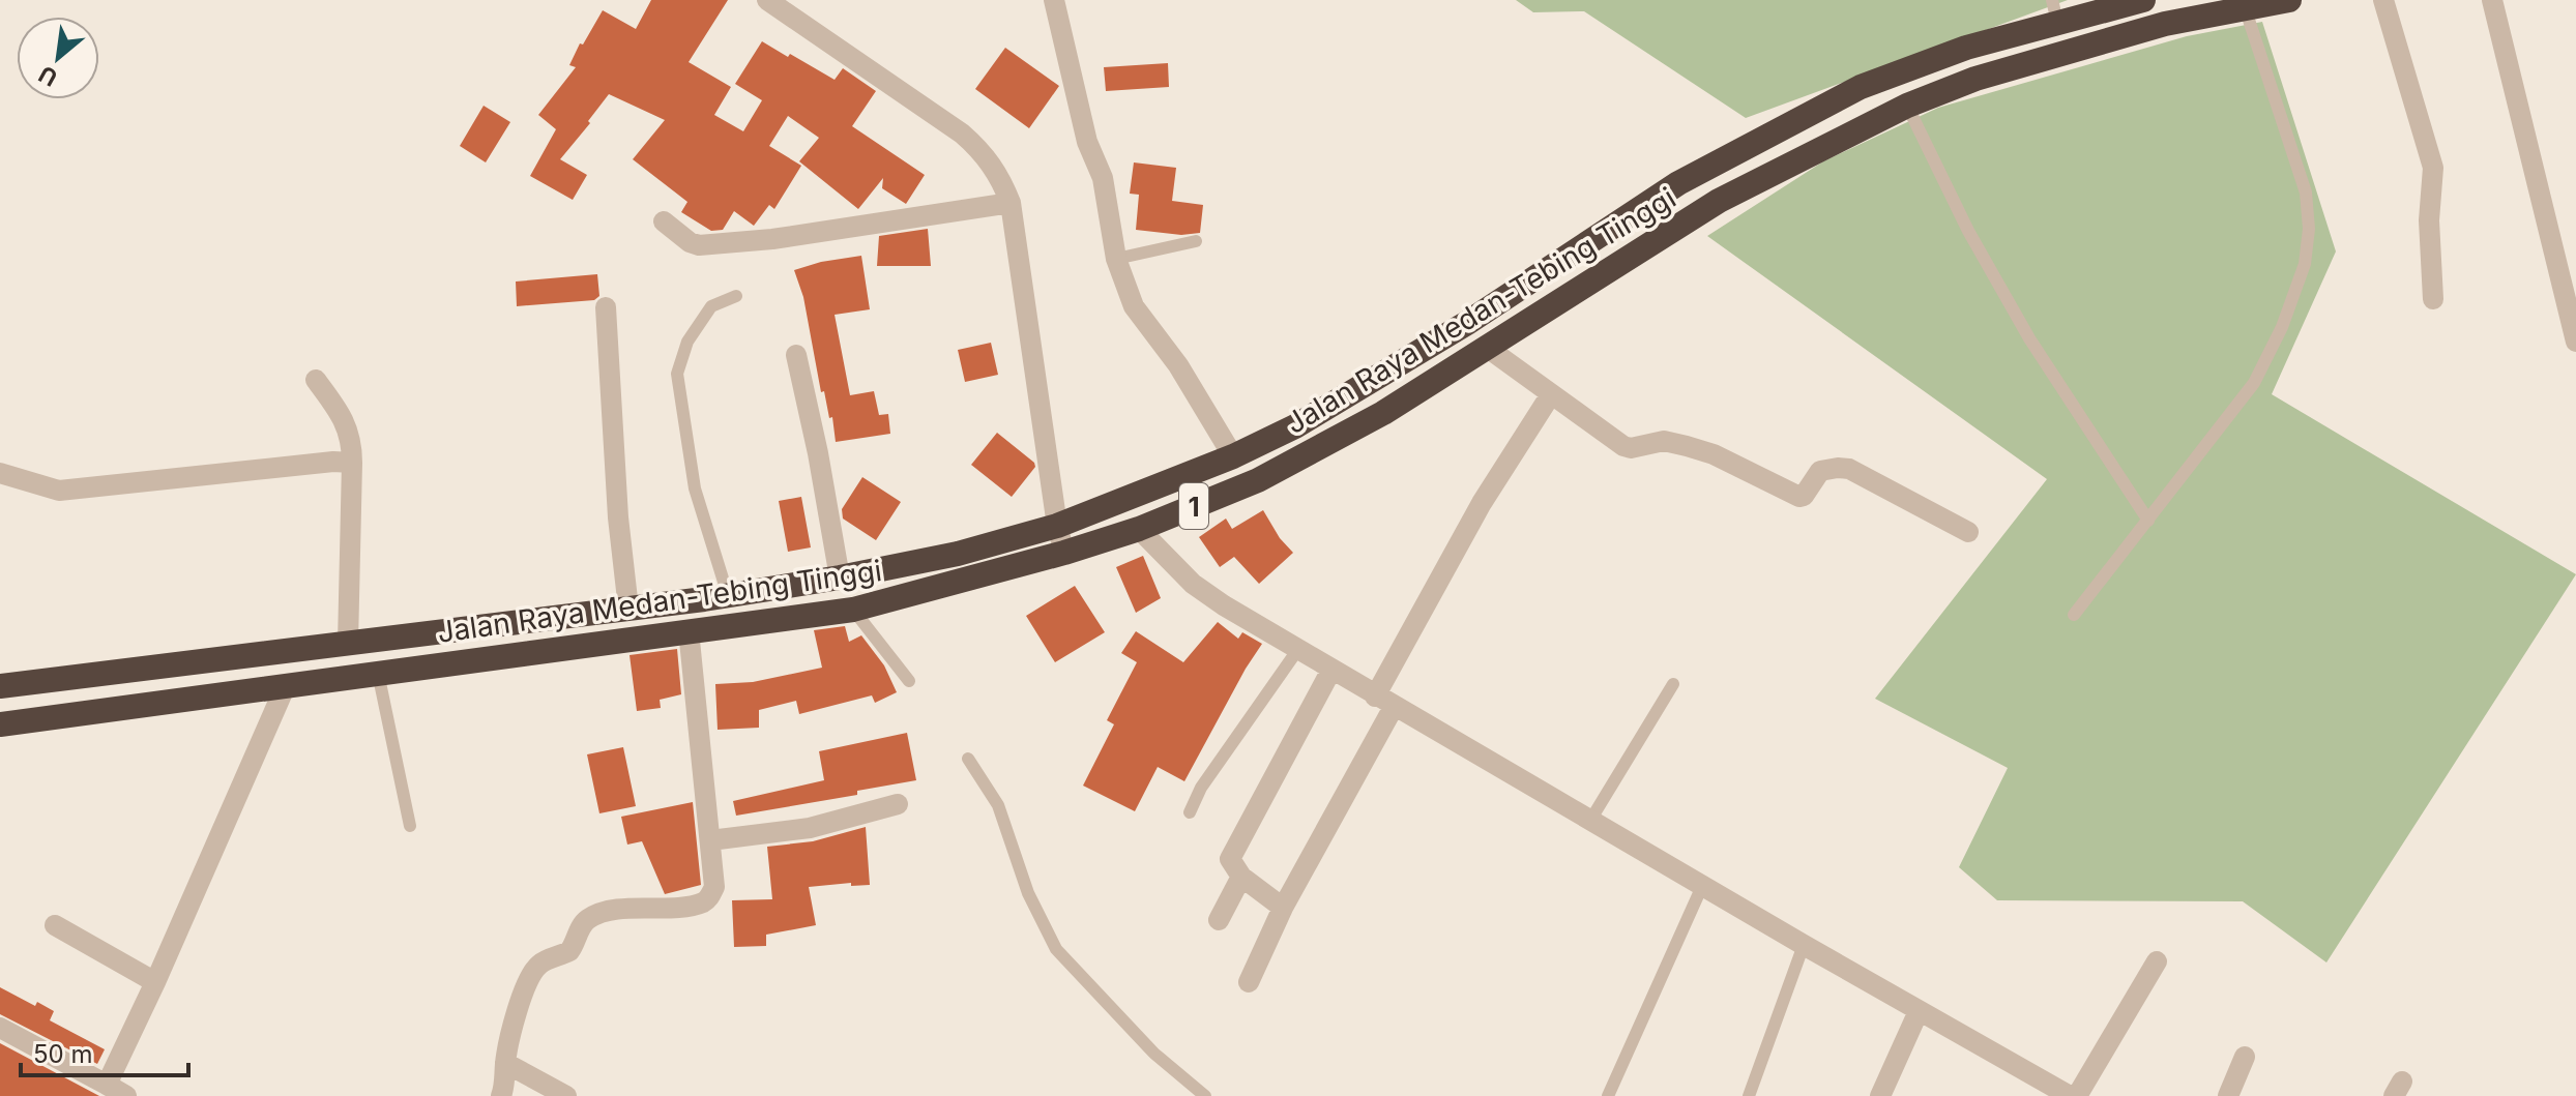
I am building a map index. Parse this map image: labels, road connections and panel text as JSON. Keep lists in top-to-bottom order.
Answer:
{
  "streets": {
    "highway": ["Jalan Raya Medan-Tebing Tinggi", "1"]
  },
  "scale_bar": "50 m",
  "north": "bottom left"
}
